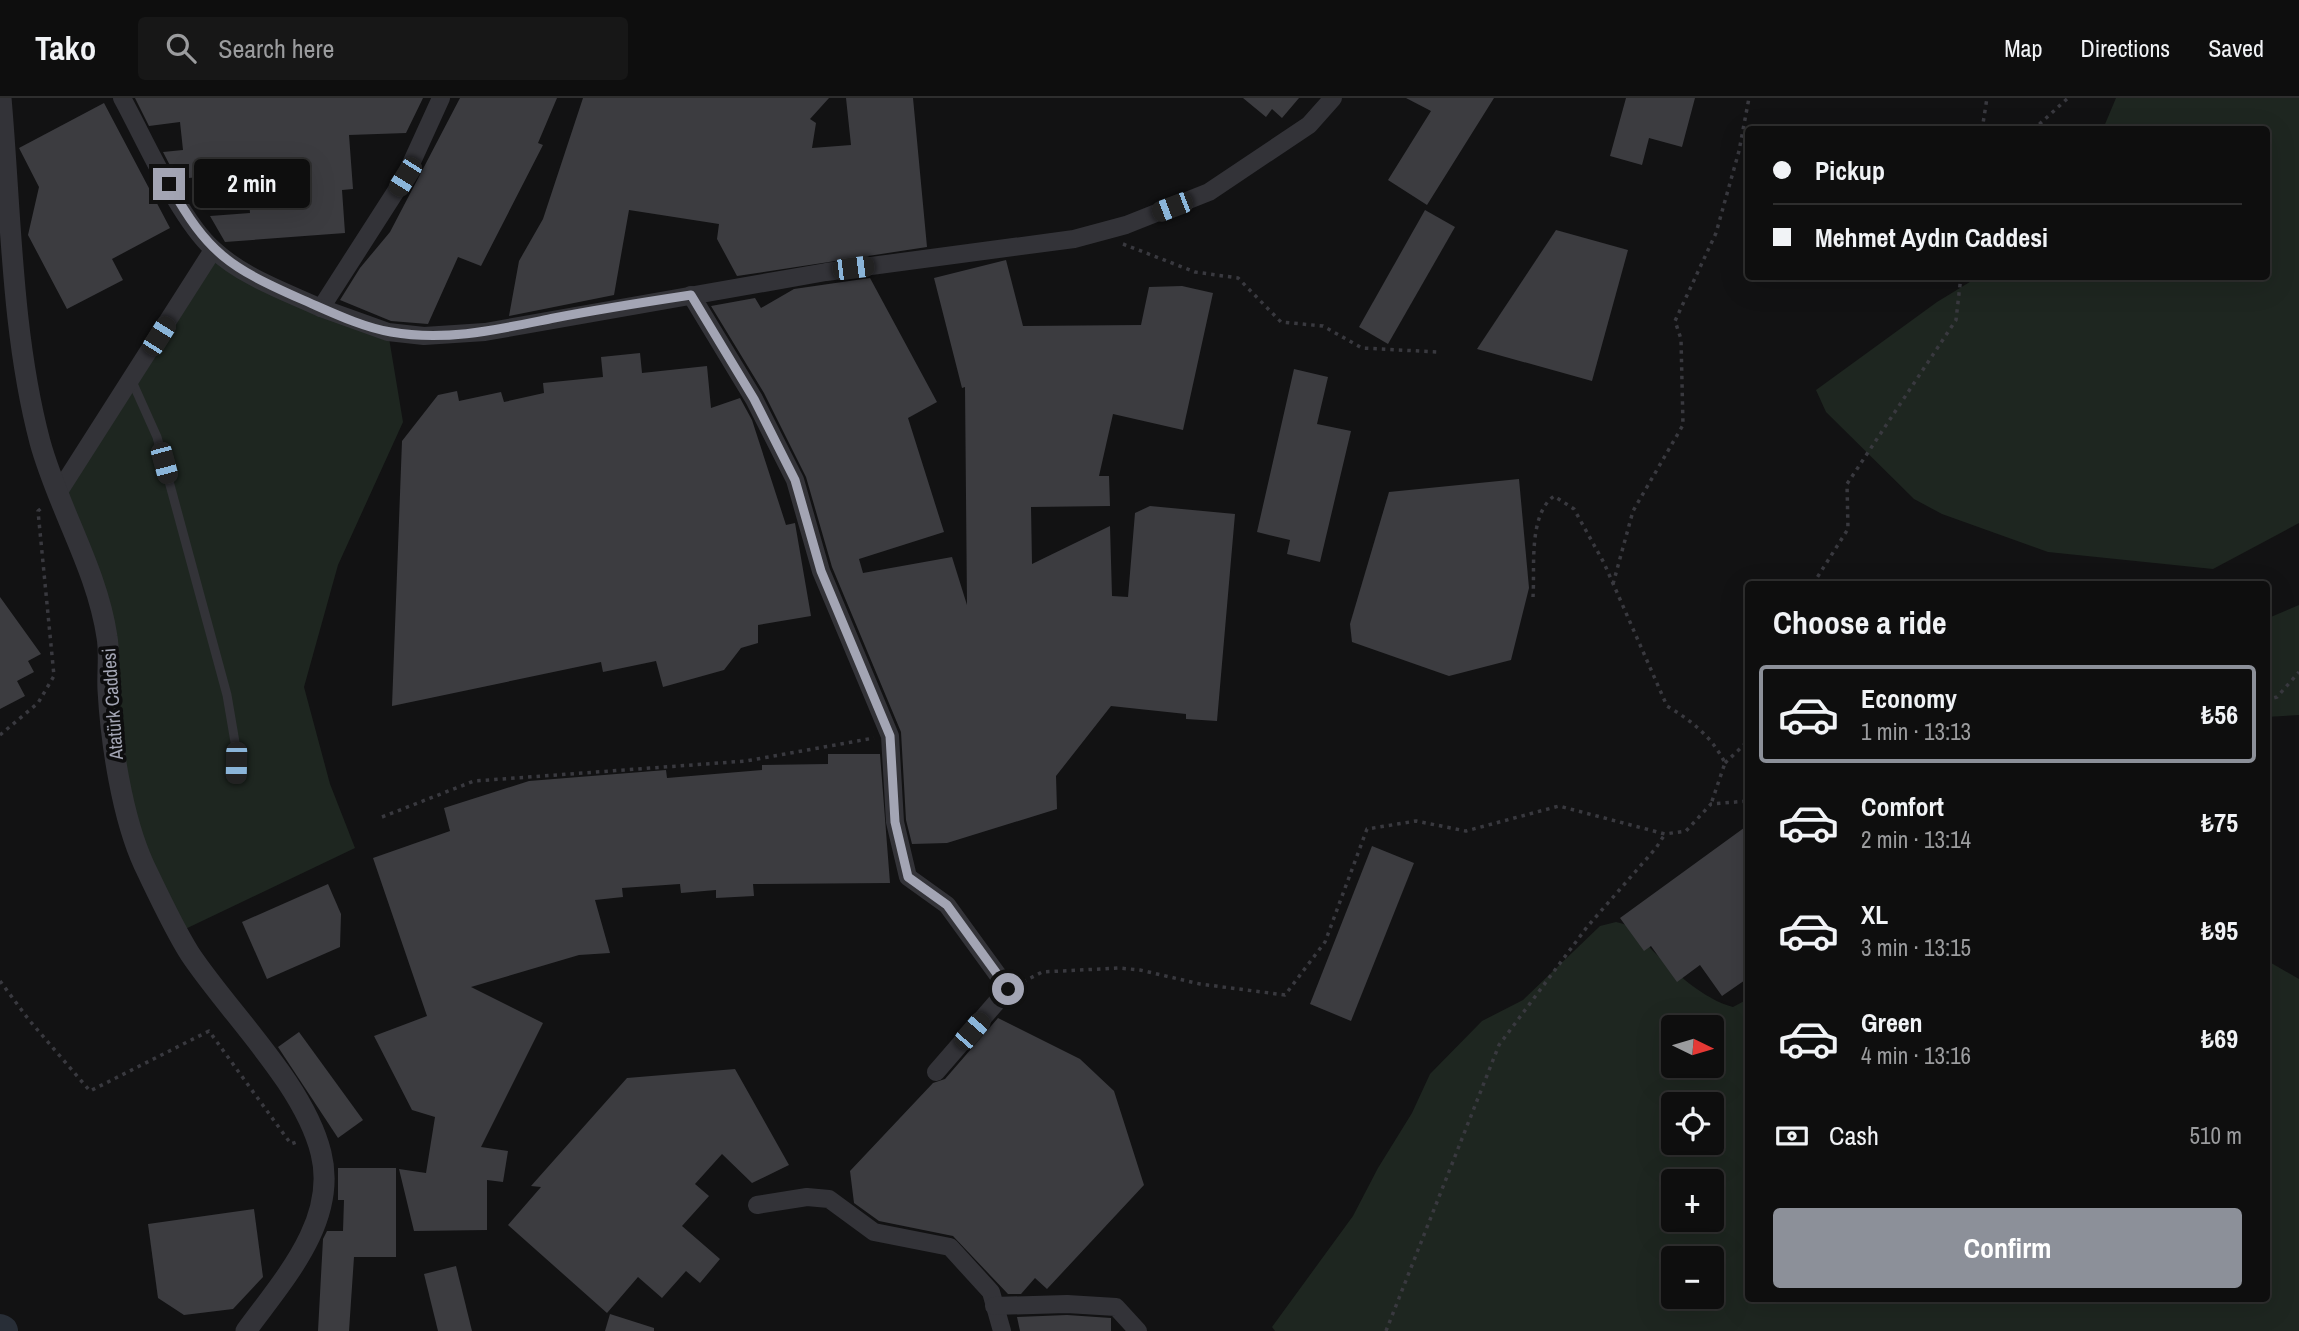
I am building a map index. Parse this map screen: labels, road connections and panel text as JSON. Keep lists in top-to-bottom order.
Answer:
{
  "streets": {
    "street": ["Atatürk Caddesi"]
  },
  "north": "right",
  "page": {
    "header": "Tako",
    "search": "Search here",
    "nav": ["Map", "Directions", "Saved"],
    "banner": ["Pickup", "Mehmet Aydın Caddesi"],
    "bubble": "2 min",
    "heading": "Choose a ride",
    "list": [
      {
        "name": "Economy",
        "note": "1 min · 13:13",
        "value": "₺56"
      },
      {
        "name": "Comfort",
        "note": "2 min · 13:14",
        "value": "₺75"
      },
      {
        "name": "XL",
        "note": "3 min · 13:15",
        "value": "₺95"
      },
      {
        "name": "Green",
        "note": "4 min · 13:16",
        "value": "₺69"
      }
    ],
    "map_buttons": ["+", "−"],
    "pay": ["Cash", "510 m"],
    "buttons": "Confirm"
  }
}
